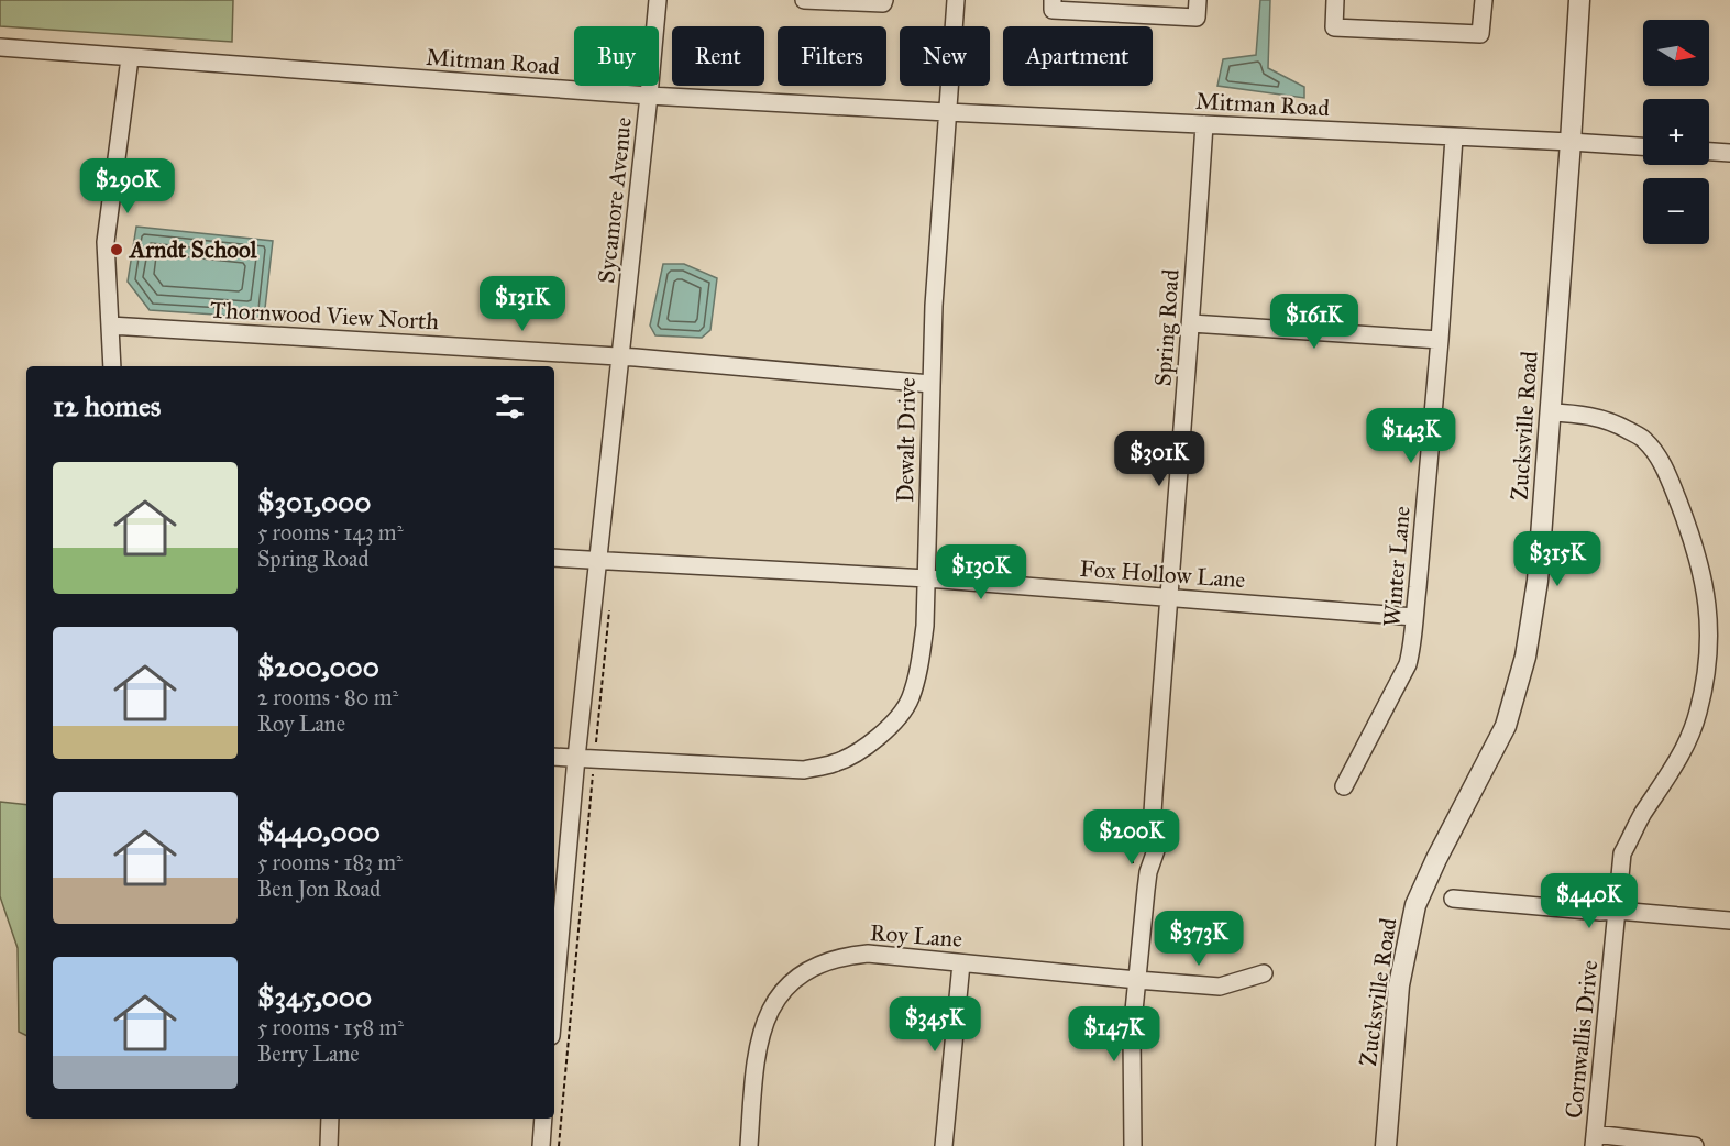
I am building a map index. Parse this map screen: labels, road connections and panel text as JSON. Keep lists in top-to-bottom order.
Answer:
{
  "streets": {
    "street": [
      "Mitman Road",
      "Sycamore Avenue",
      "Thornwood View North",
      "Spring Road",
      "Zucksville Road",
      "Dewalt Drive",
      "Winter Lane",
      "Fox Hollow Lane",
      "Roy Lane",
      "Cornwallis Drive"
    ]
  },
  "crossings": [
    ["Mitman Road", "Sycamore Avenue"],
    ["Mitman Road", "Spring Road"],
    ["Mitman Road", "Zucksville Road"],
    ["Mitman Road", "Dewalt Drive"],
    ["Mitman Road", "Winter Lane"],
    ["Sycamore Avenue", "Thornwood View North"],
    ["Sycamore Avenue", "Dewalt Drive"],
    ["Sycamore Avenue", "Fox Hollow Lane"],
    ["Thornwood View North", "Dewalt Drive"],
    ["Spring Road", "Fox Hollow Lane"],
    ["Spring Road", "Roy Lane"],
    ["Zucksville Road", "Cornwallis Drive"],
    ["Dewalt Drive", "Fox Hollow Lane"],
    ["Winter Lane", "Fox Hollow Lane"]
  ],
  "places": ["Arndt School"],
  "north": "right",
  "page": {
    "map_buttons": ["+", "−"],
    "chip": [
      "Buy",
      "Rent",
      "Filters",
      "New",
      "Apartment"
    ],
    "price": [
      "$290K",
      "$131K",
      "$161K",
      "$143K",
      "$301K",
      "$315K",
      "$130K",
      "$200K",
      "$440K",
      "$373K",
      "$345K",
      "$147K"
    ],
    "heading": "12 homes",
    "list": [
      {
        "name": "$301,000",
        "note": "5 rooms · 143 m² · Spring Road"
      },
      {
        "name": "$200,000",
        "note": "2 rooms · 80 m² · Roy Lane"
      },
      {
        "name": "$440,000",
        "note": "5 rooms · 183 m² · Ben Jon Road"
      },
      {
        "name": "$345,000",
        "note": "5 rooms · 158 m² · Berry Lane"
      }
    ]
  }
}
